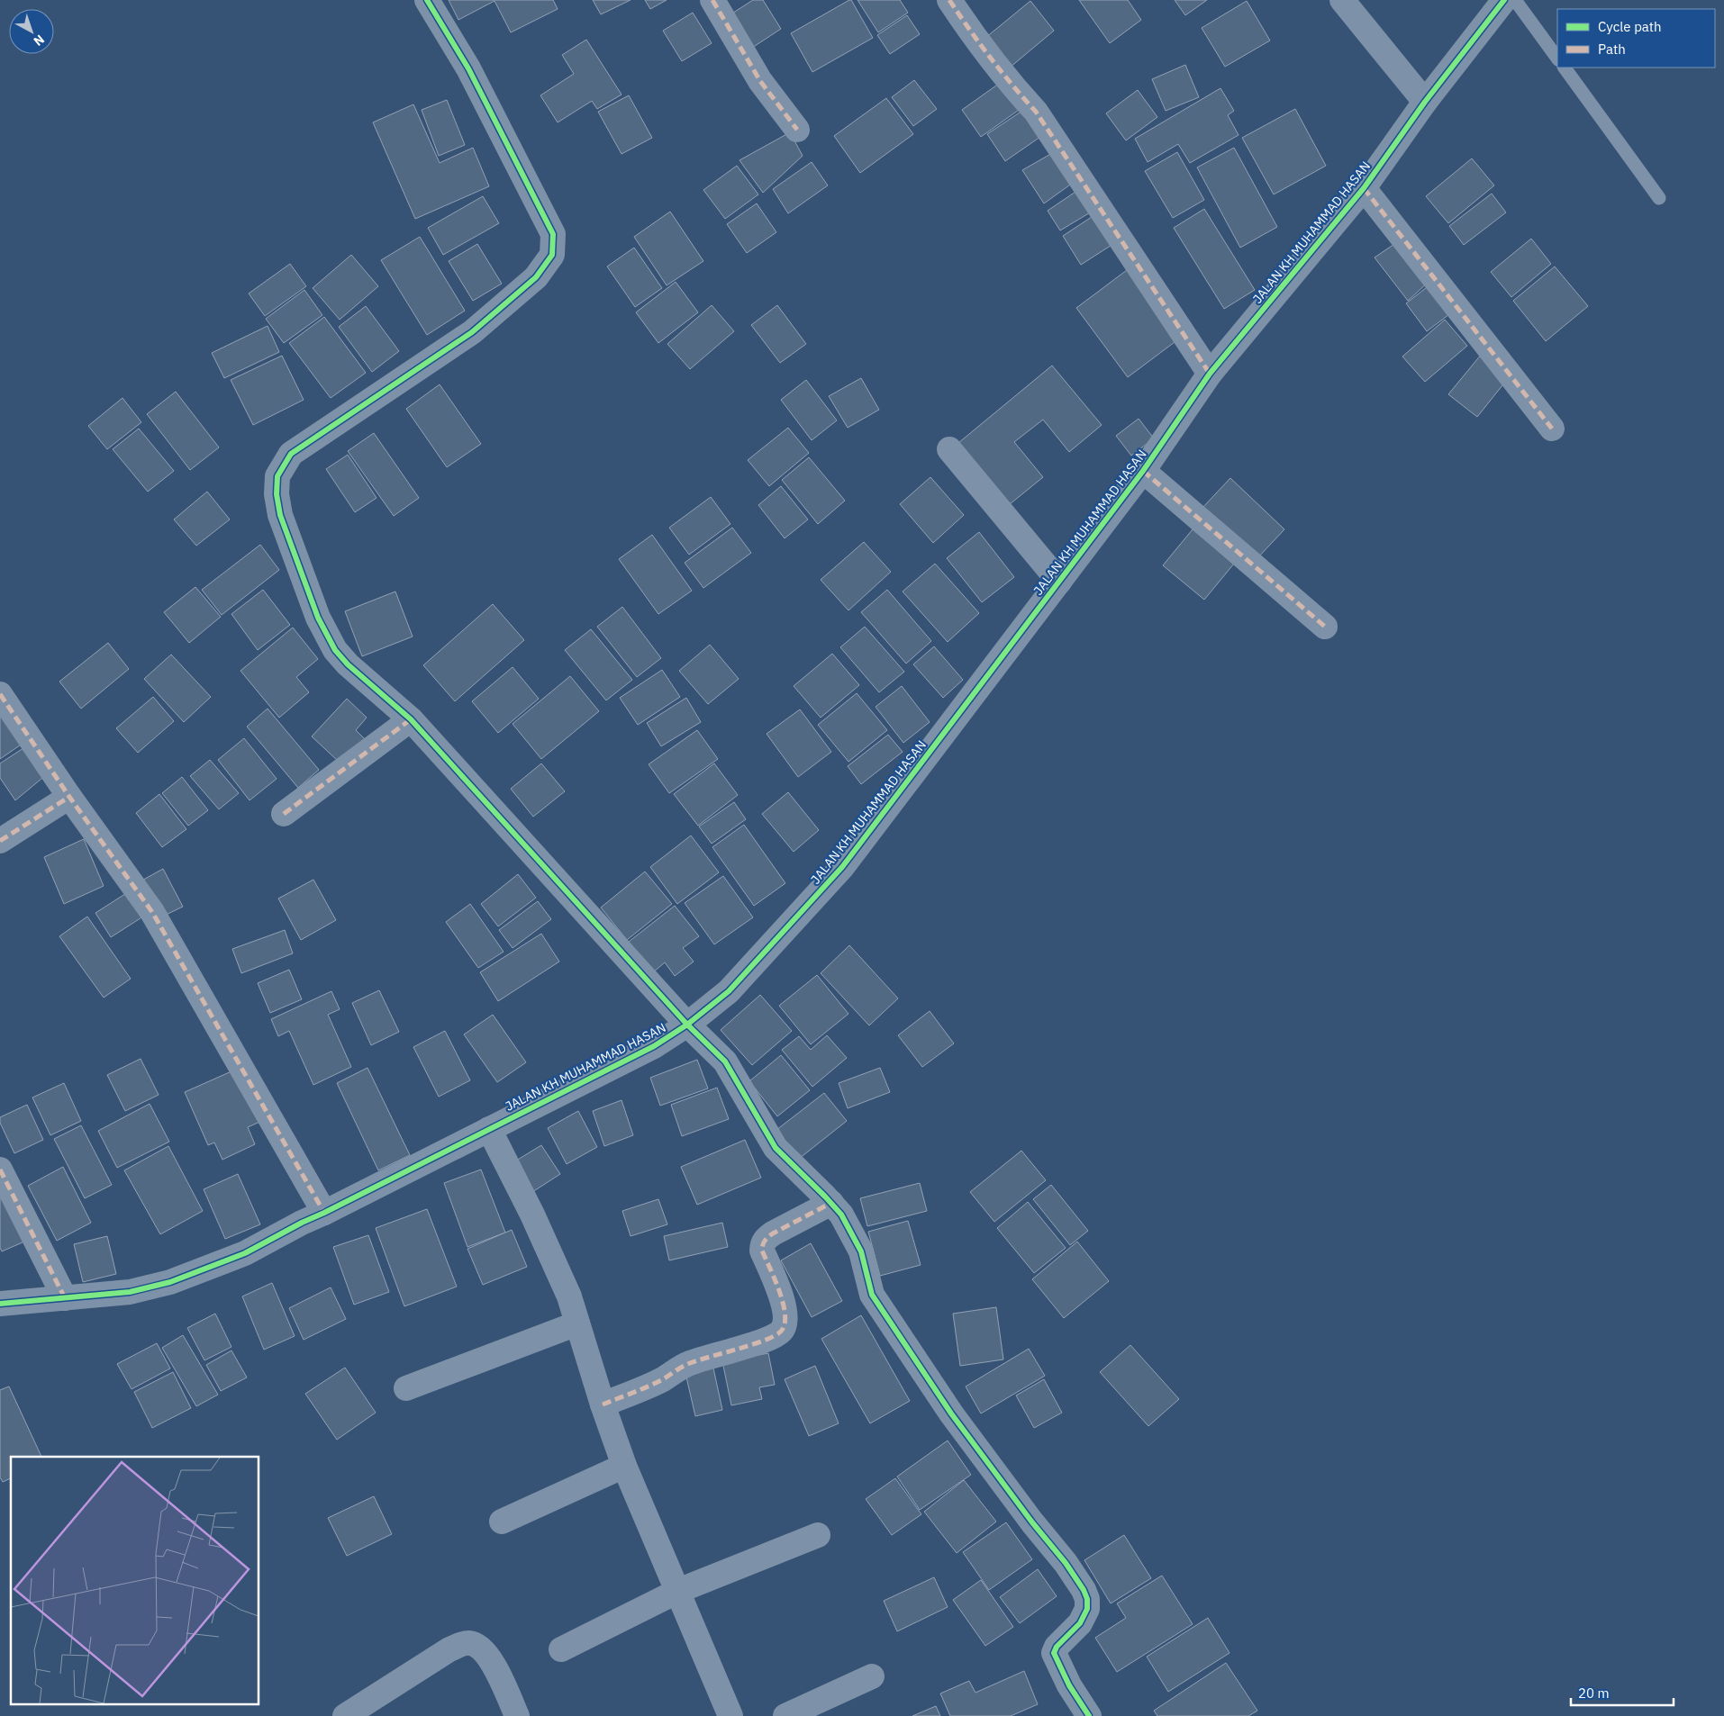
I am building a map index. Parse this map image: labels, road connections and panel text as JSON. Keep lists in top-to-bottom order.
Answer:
{
  "streets": {
    "street": ["JALAN KH MUHAMMAD HASAN"]
  },
  "legend": ["Cycle path", "Path"],
  "scale_bar": "20 m",
  "north": "bottom right"
}
